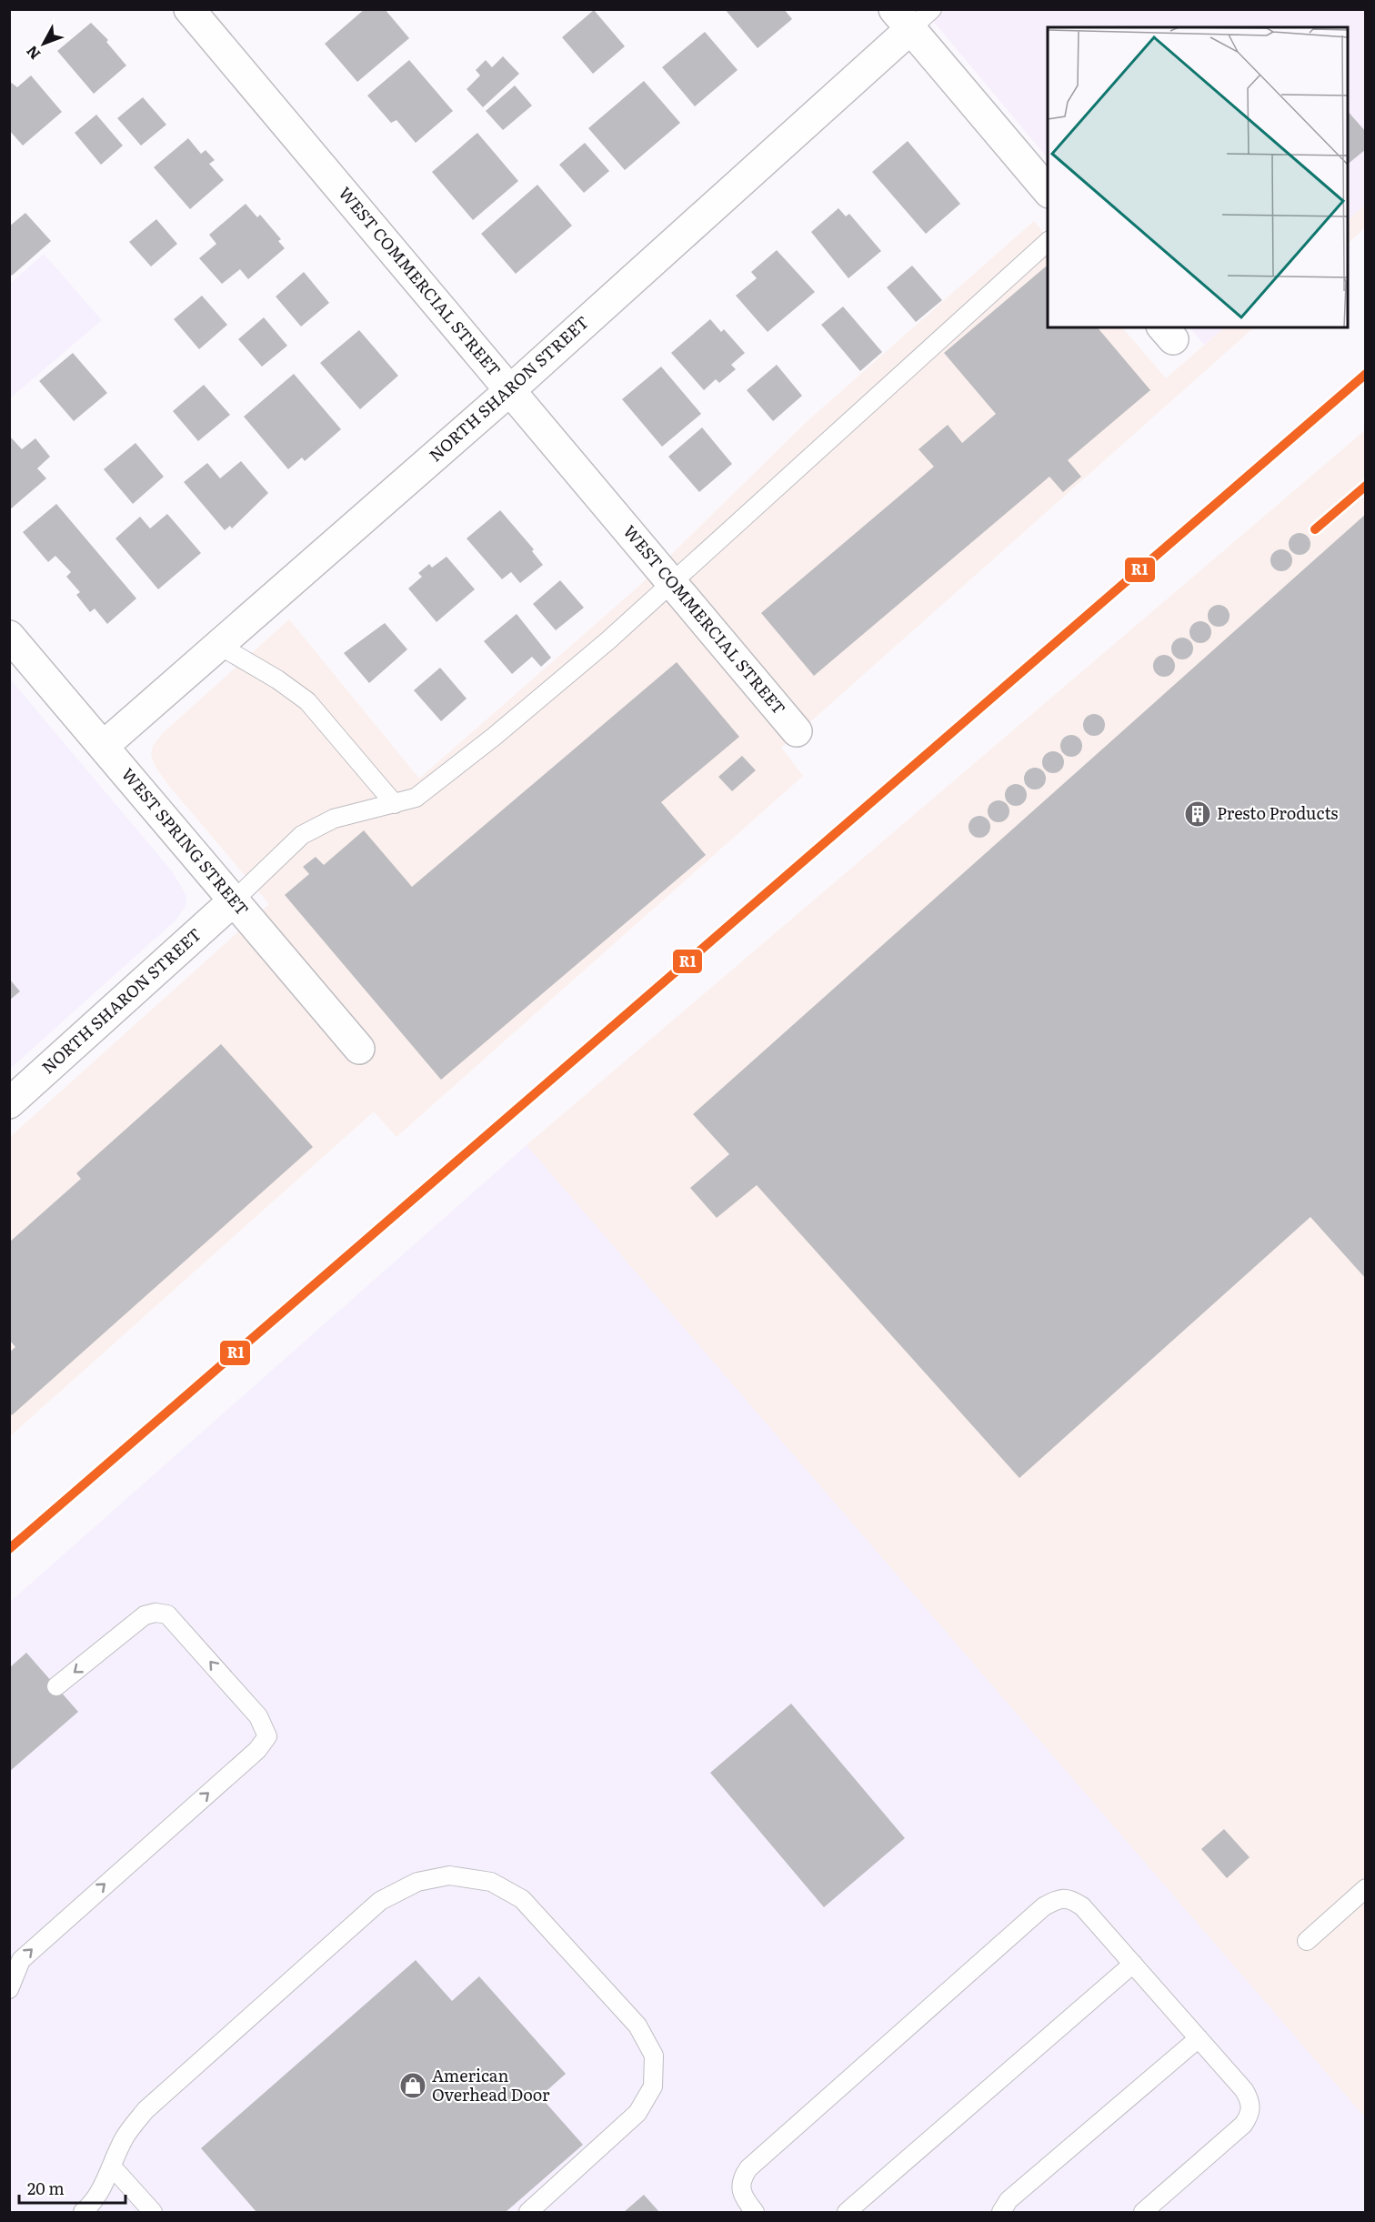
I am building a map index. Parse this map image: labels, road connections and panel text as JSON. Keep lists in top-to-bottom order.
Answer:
{
  "streets": {
    "street": ["WEST COMMERCIAL STREET", "NORTH SHARON STREET", "WEST SPRING STREET"]
  },
  "crossings": [
    ["WEST COMMERCIAL STREET", "NORTH SHARON STREET"],
    ["NORTH SHARON STREET", "WEST SPRING STREET"]
  ],
  "places": {
    "building": ["Presto Products"],
    "shop": ["American Overhead Door"]
  },
  "lines": ["transit line R1"],
  "scale_bar": "20 m",
  "north": "bottom left"
}
